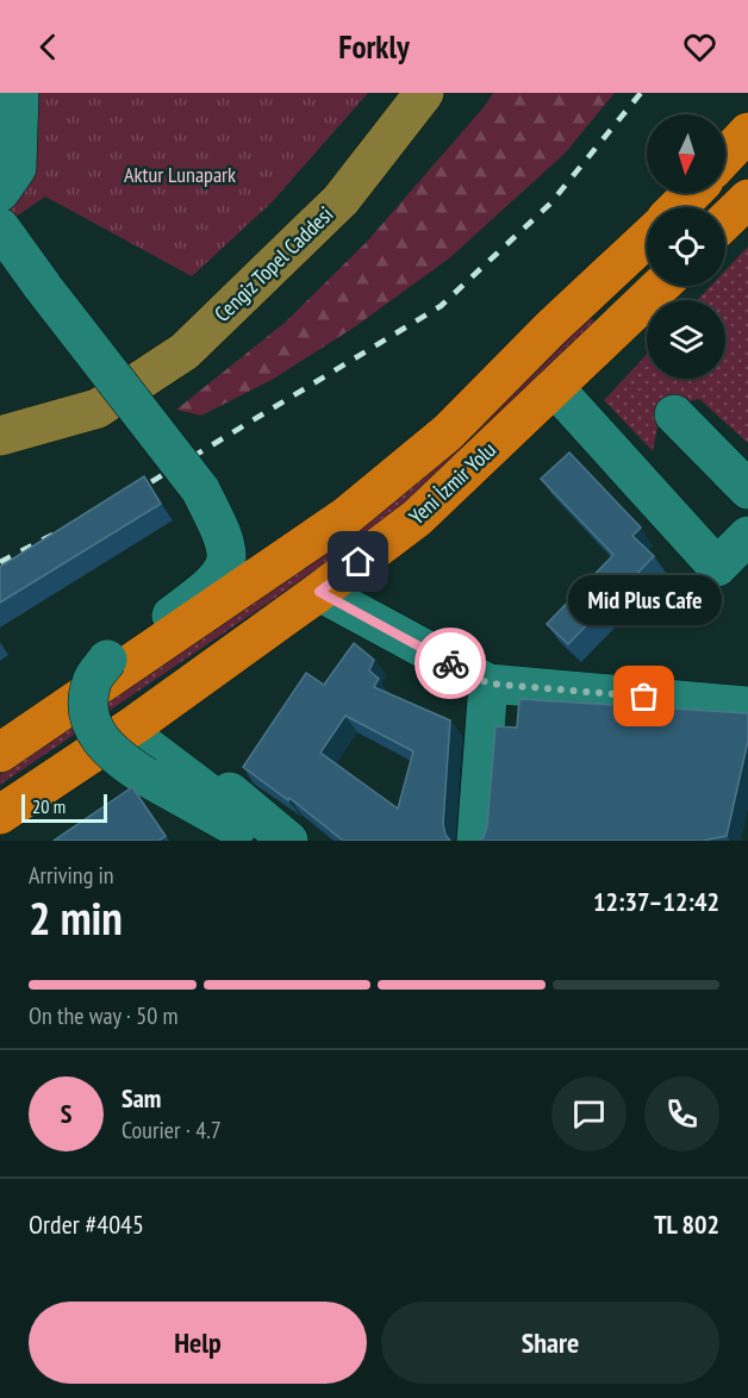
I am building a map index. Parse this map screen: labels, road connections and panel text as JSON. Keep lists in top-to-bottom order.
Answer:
{
  "streets": {
    "highway": ["Yeni İzmir Yolu"],
    "main road": ["Cengiz Topel Caddesi"]
  },
  "parks": ["Aktur Lunapark"],
  "places": ["Mid Plus Cafe"],
  "scale_bar": "20 m",
  "north": "bottom",
  "page": {
    "header": "Forkly",
    "bubble": "Mid Plus Cafe",
    "scale": "20 m",
    "heading": ["2 min", "Arriving in", "12:37–12:42"],
    "panel": [
      "Sam",
      "Courier · 4.7",
      "Order #4045",
      "TL 802"
    ],
    "bar": "On the way · 50 m",
    "round": "S",
    "buttons": ["Help", "Share"]
  }
}
